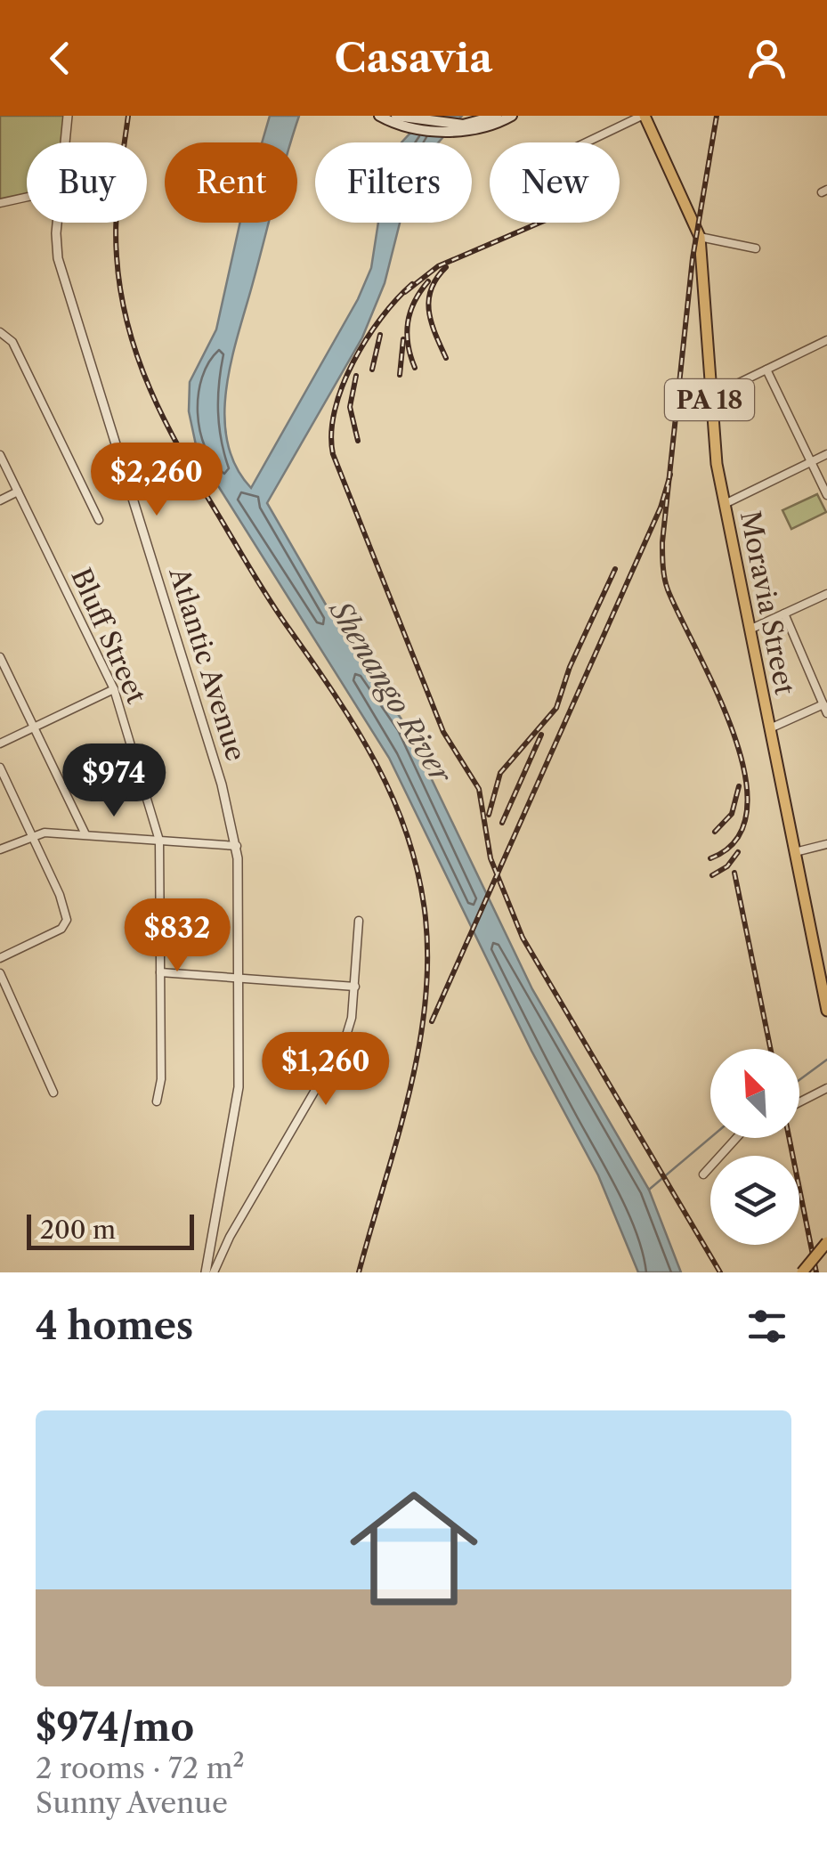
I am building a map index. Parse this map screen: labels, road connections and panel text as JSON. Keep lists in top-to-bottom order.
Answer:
{
  "streets": {
    "main road": ["PA 18", "Moravia Street"],
    "street": ["Bluff Street", "Atlantic Avenue"]
  },
  "crossings": [
    ["PA 18", "Moravia Street"]
  ],
  "water": ["Shenango River"],
  "scale_bar": "200 m",
  "north": "top left",
  "page": {
    "header": "Casavia",
    "chip": [
      "Buy",
      "Rent",
      "Filters",
      "New"
    ],
    "price": [
      "$2,260",
      "$974",
      "$832",
      "$1,260"
    ],
    "scale": "200 m",
    "heading": "4 homes",
    "list": [
      {
        "name": "$974/mo",
        "note": "2 rooms · 72 m² · Sunny Avenue"
      }
    ]
  }
}
